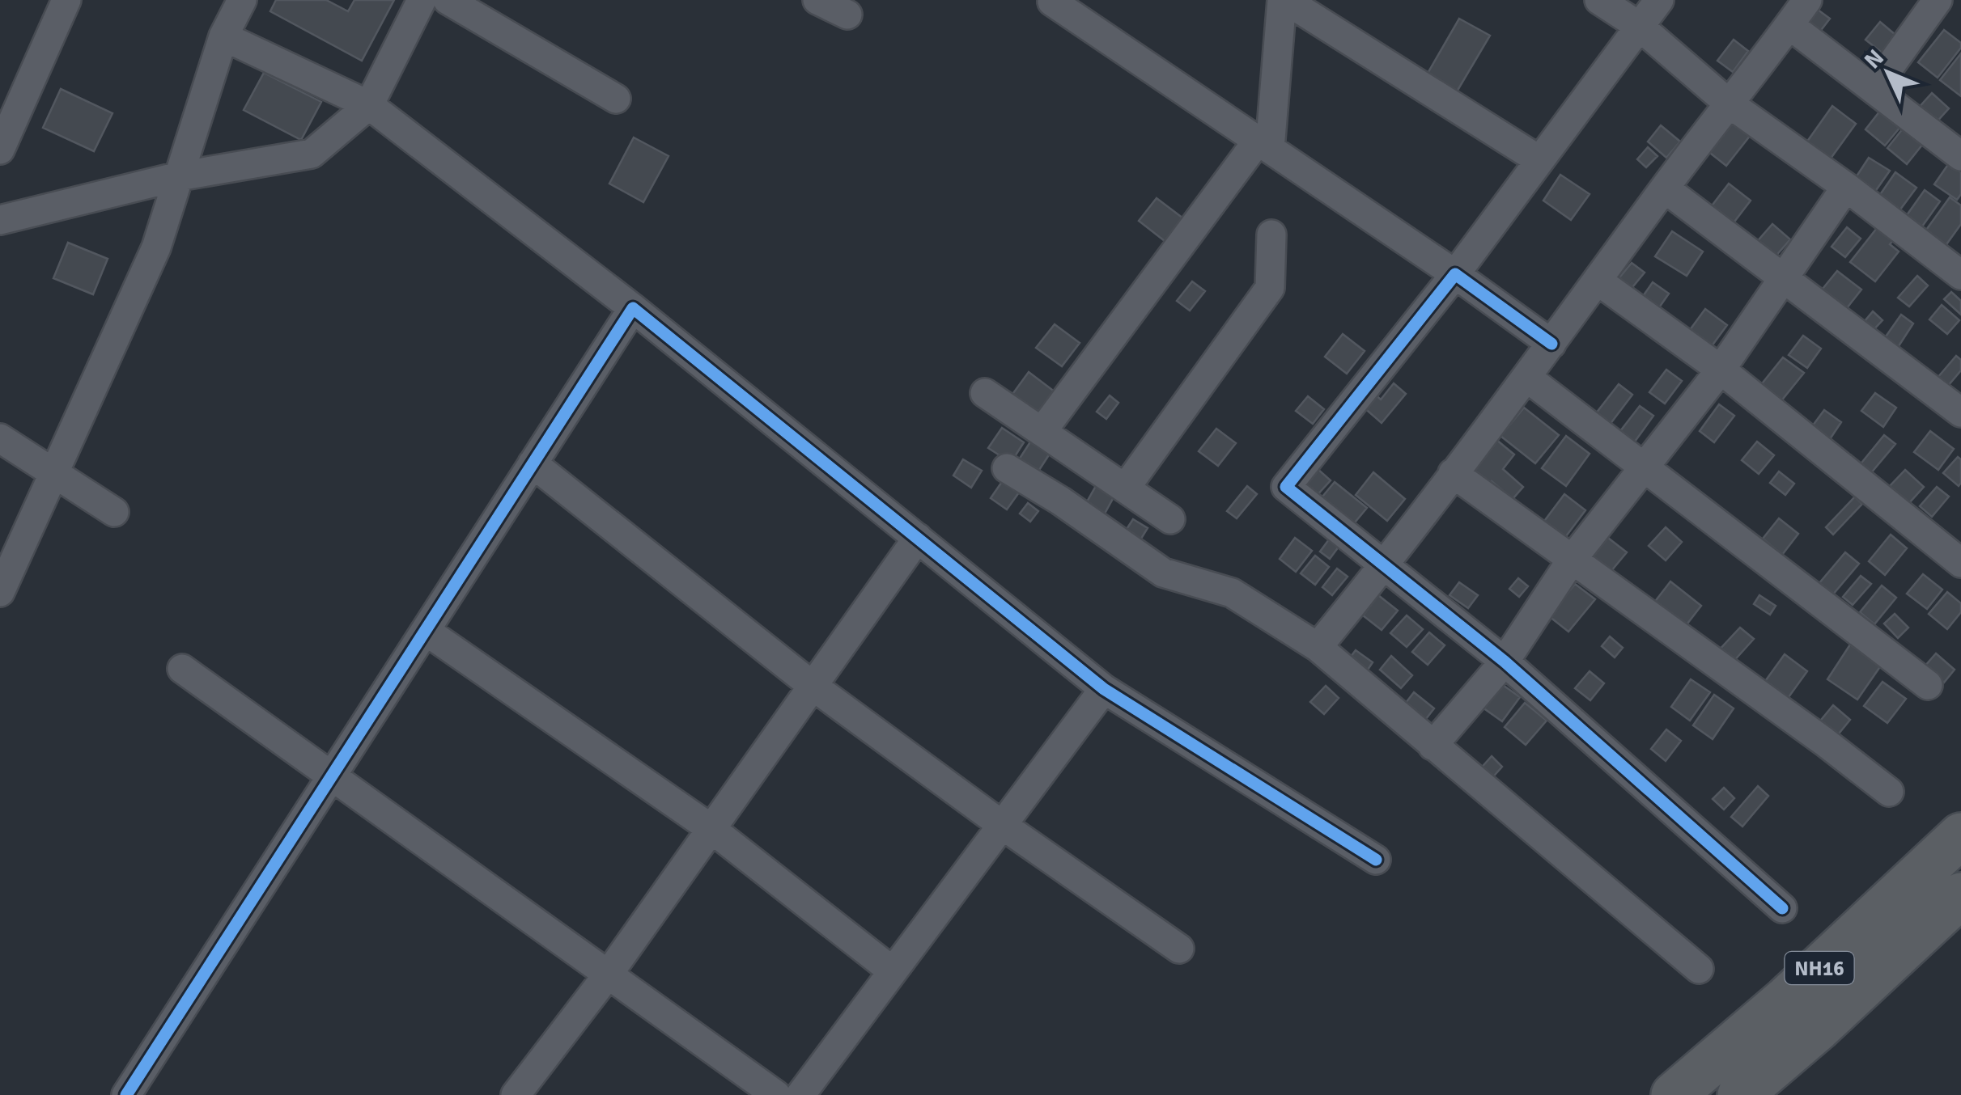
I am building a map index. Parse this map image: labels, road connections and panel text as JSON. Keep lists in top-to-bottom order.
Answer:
{
  "streets": {
    "highway": ["NH16"]
  },
  "north": "top left"
}
